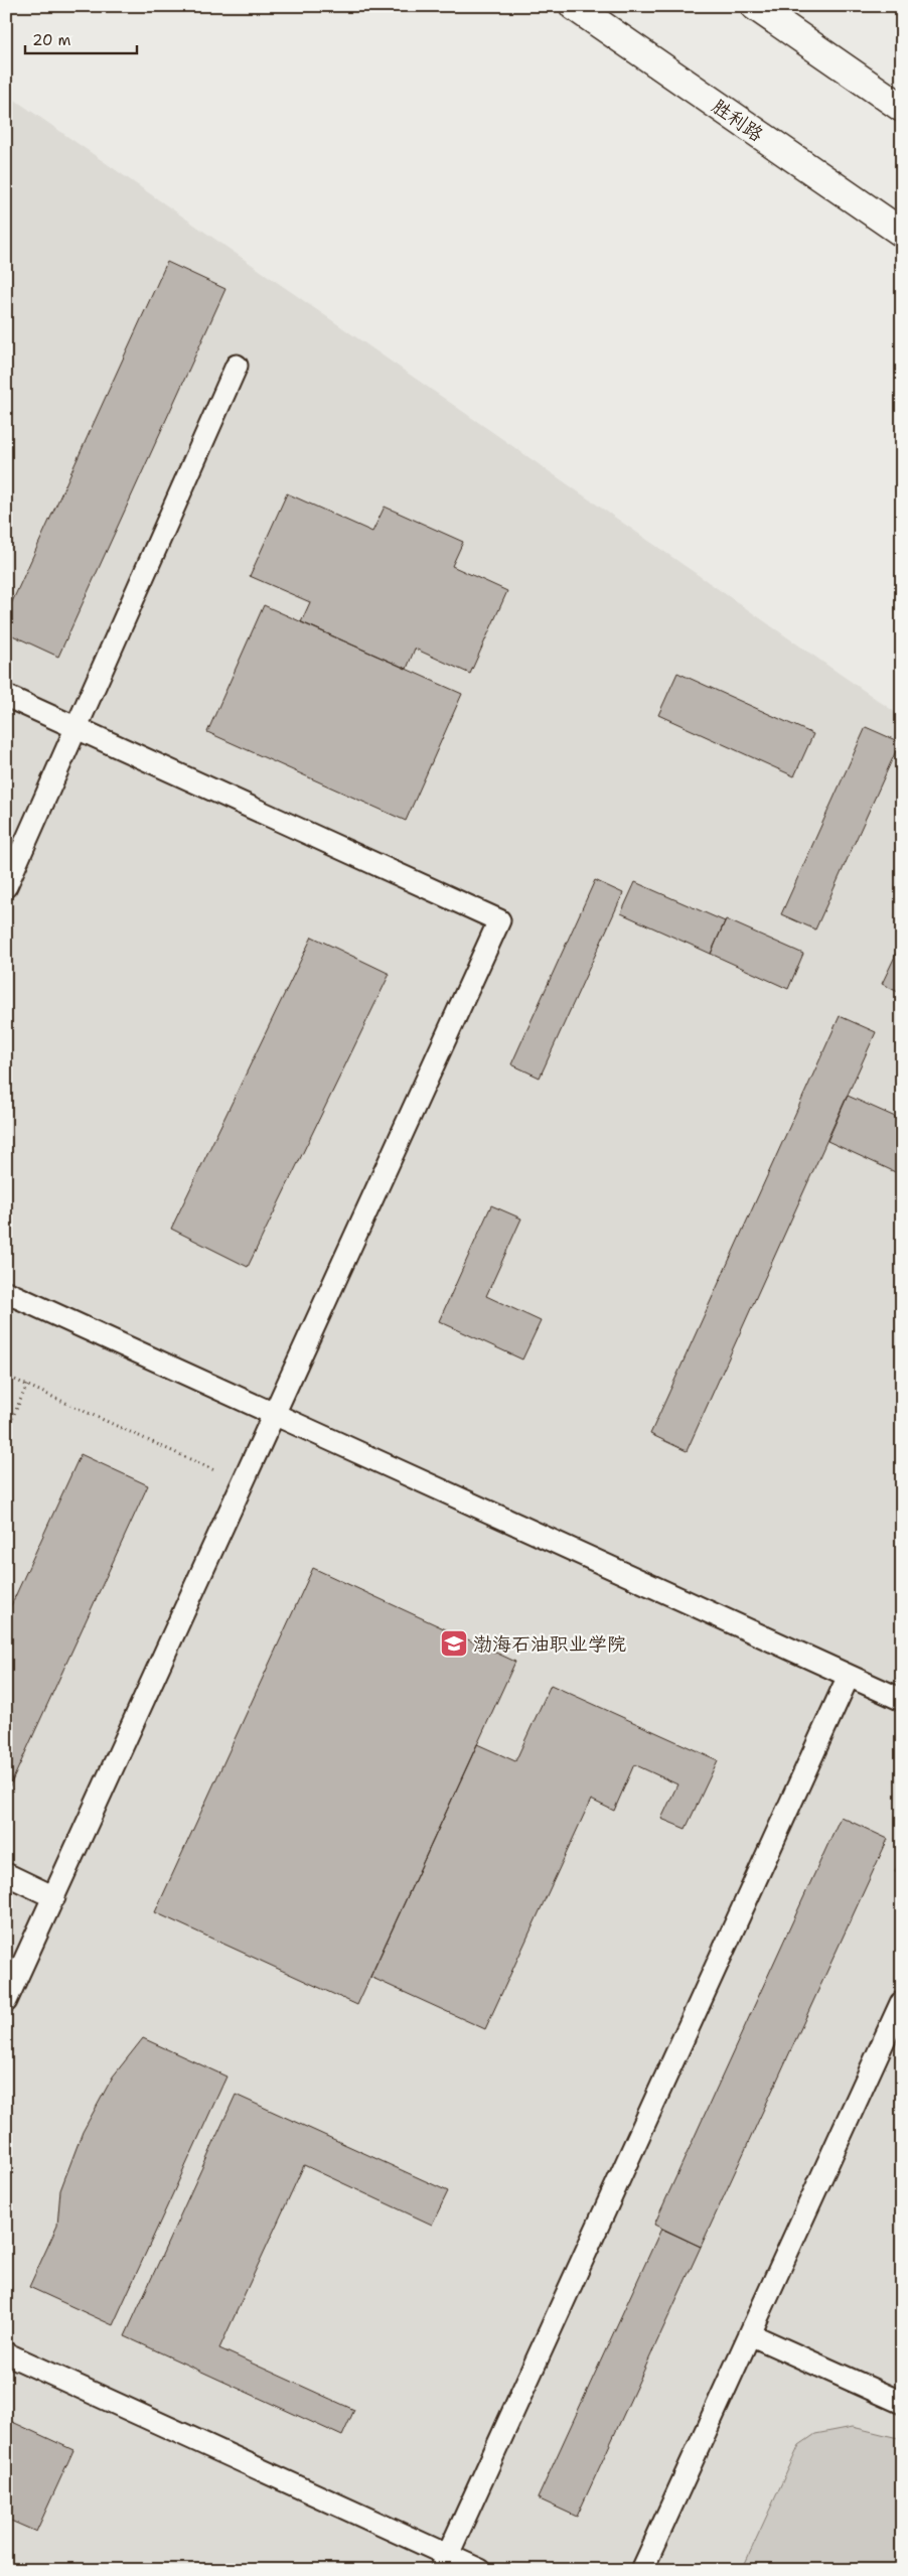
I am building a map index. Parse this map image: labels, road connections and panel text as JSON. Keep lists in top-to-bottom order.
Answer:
{
  "streets": {
    "main road": ["胜利路"]
  },
  "places": {
    "school or university": ["渤海石油职业学院"]
  },
  "scale_bar": "20 m"
}
